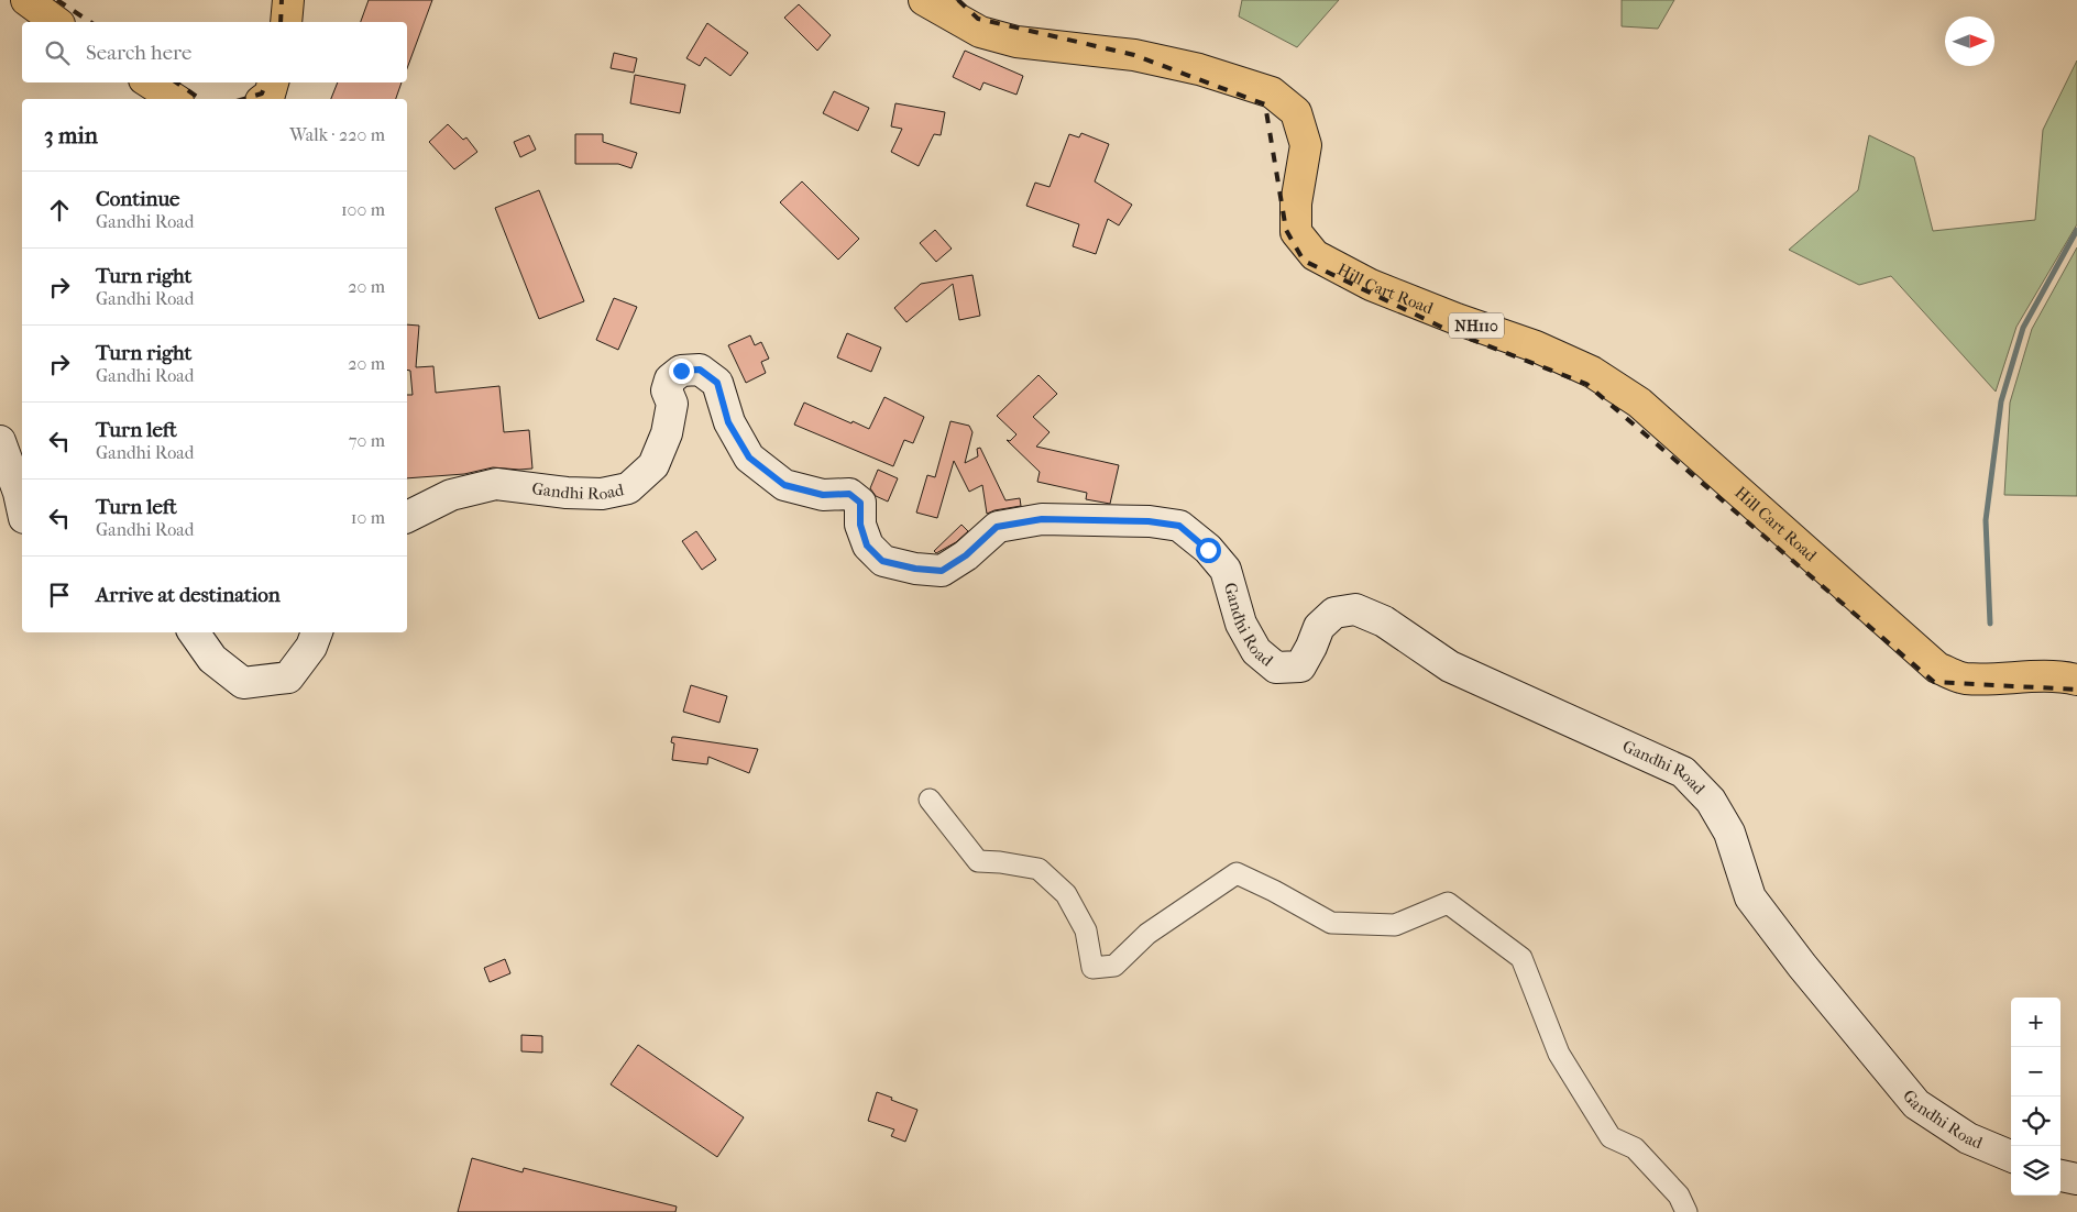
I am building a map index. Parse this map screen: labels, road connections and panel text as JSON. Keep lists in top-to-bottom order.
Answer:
{
  "streets": {
    "highway": ["Hill Cart Road", "NH110"],
    "main road": ["Gandhi Road"]
  },
  "north": "right",
  "page": {
    "search": "Search here",
    "heading": ["3 min", "Walk · 220 m"],
    "list": [
      ["Continue", "Gandhi Road", "100 m"],
      ["Turn right", "Gandhi Road", "20 m"],
      ["Turn right", "Gandhi Road", "20 m"],
      ["Turn left", "Gandhi Road", "70 m"],
      ["Turn left", "Gandhi Road", "10 m"],
      "Arrive at destination"
    ],
    "map_buttons": ["+", "−"]
  }
}
